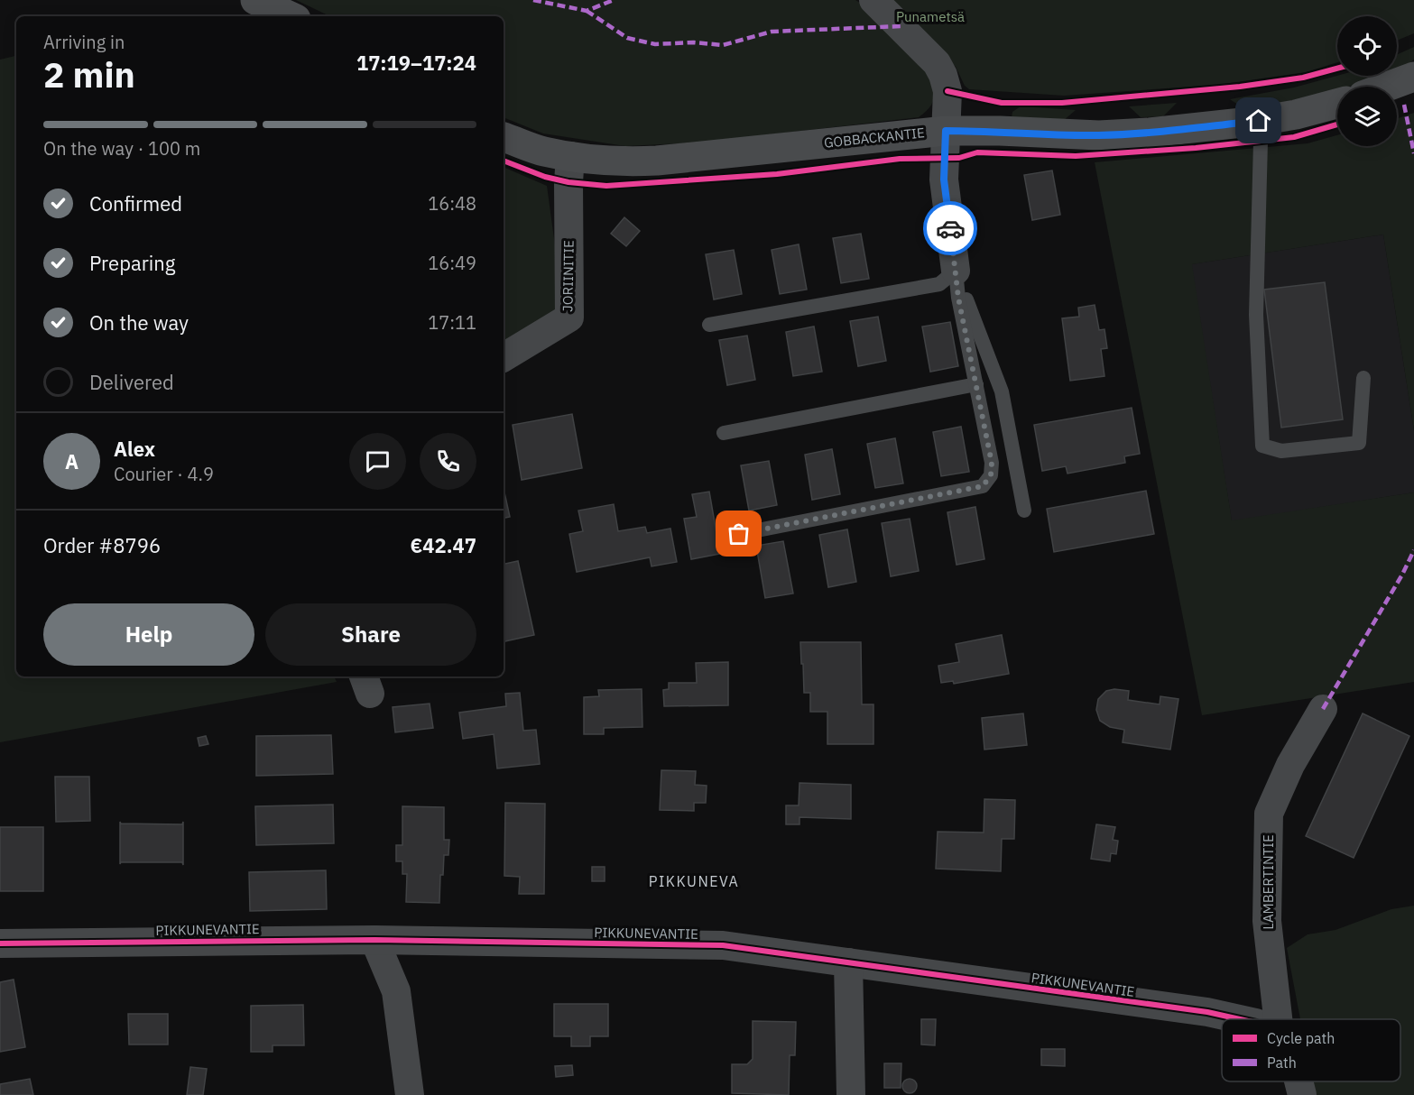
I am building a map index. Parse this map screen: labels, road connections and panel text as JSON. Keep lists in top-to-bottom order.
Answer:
{
  "streets": {
    "street": [
      "GOBBACKANTIE",
      "JORIINITIE",
      "LAMBERTINTIE",
      "PIKKUNEVANTIE"
    ]
  },
  "crossings": [
    ["GOBBACKANTIE", "JORIINITIE"]
  ],
  "districts": ["PIKKUNEVA"],
  "parks": ["Punametsä"],
  "legend": ["Cycle path", "Path"],
  "page": {
    "heading": ["2 min", "Arriving in", "17:19–17:24"],
    "panel": [
      "Alex",
      "Courier · 4.9",
      "Order #8796",
      "€42.47"
    ],
    "bar": "On the way · 100 m",
    "list": [
      ["Confirmed", "16:48"],
      ["Preparing", "16:49"],
      ["On the way", "17:11"],
      "Delivered"
    ],
    "round": "A",
    "buttons": ["Help", "Share"]
  }
}
